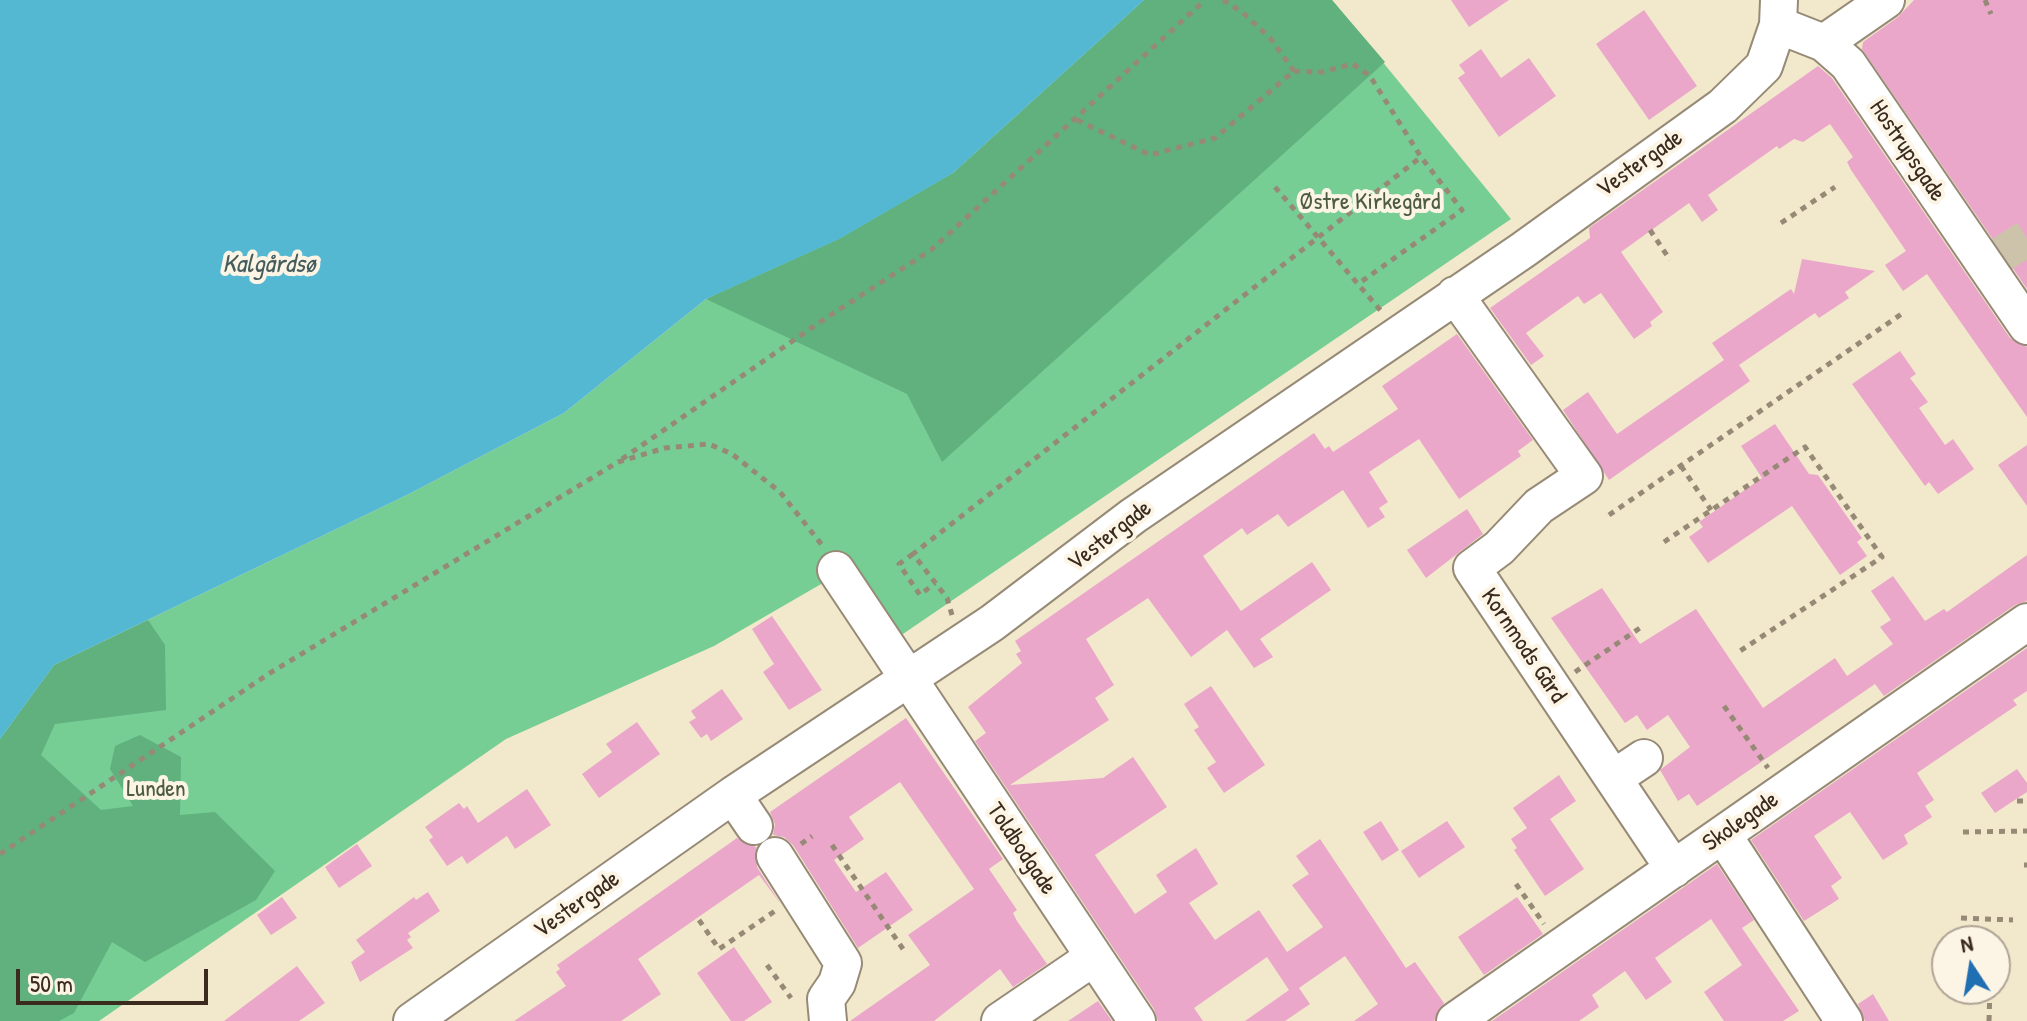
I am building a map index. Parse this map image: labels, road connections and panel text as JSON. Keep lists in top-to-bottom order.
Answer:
{
  "streets": {
    "street": [
      "Hostrupsgade",
      "Vestergade",
      "Kornmods Gård",
      "Skolegade",
      "Toldbodgade"
    ]
  },
  "crossings": [
    ["Hostrupsgade", "Vestergade"],
    ["Vestergade", "Kornmods Gård"],
    ["Vestergade", "Toldbodgade"],
    ["Kornmods Gård", "Skolegade"]
  ],
  "water": ["Kalgårdsø"],
  "parks": ["Østre Kirkegård", "Lunden"],
  "scale_bar": "50 m",
  "north": "top"
}
